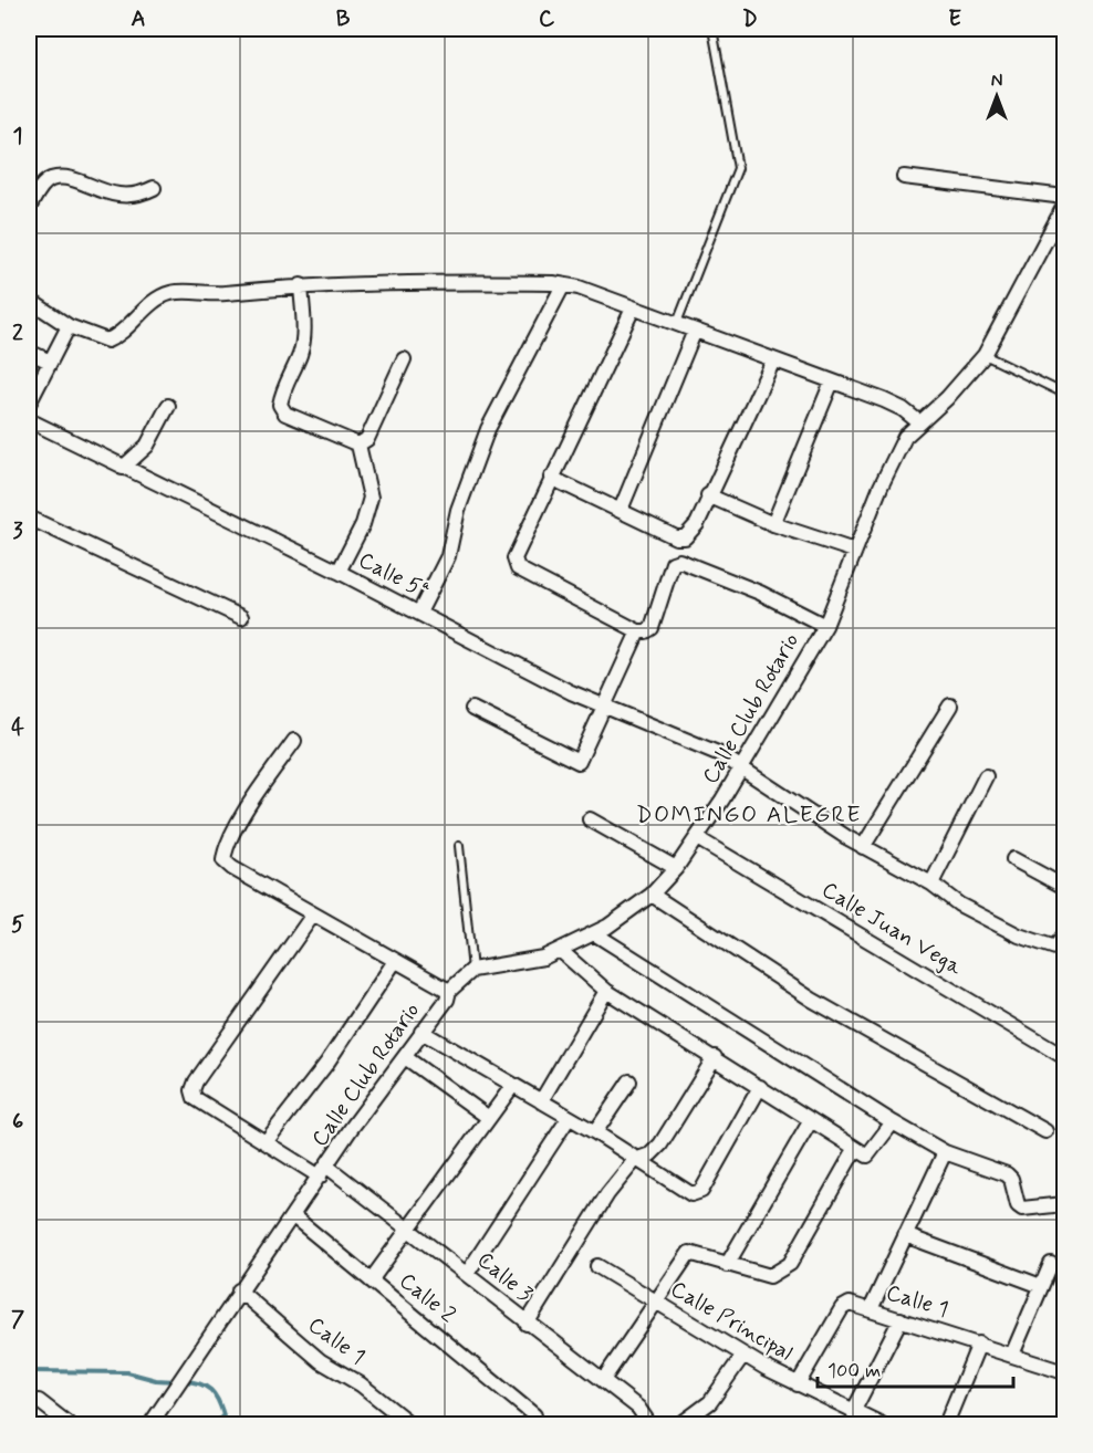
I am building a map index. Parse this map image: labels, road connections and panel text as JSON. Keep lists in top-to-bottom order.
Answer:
{
  "streets": {
    "street": [
      "Calle 5ª",
      "Calle Club Rotario",
      "Calle Juan Vega",
      "Calle 3",
      "Calle 2",
      "Calle 1",
      "Calle Principal"
    ]
  },
  "crossings": [
    ["Calle 5ª", "Calle Club Rotario"],
    ["Calle Club Rotario", "Calle Juan Vega"],
    ["Calle Club Rotario", "Calle 3"],
    ["Calle Club Rotario", "Calle 2"],
    ["Calle Club Rotario", "Calle 1"],
    ["Calle 1", "Calle Principal"]
  ],
  "districts": ["DOMINGO ALEGRE"],
  "scale_bar": "100 m",
  "north": "top",
  "grid": {
    "columns": [
      "A",
      "B",
      "C",
      "D",
      "E"
    ],
    "rows": [
      "1",
      "2",
      "3",
      "4",
      "5",
      "6",
      "7"
    ]
  }
}
